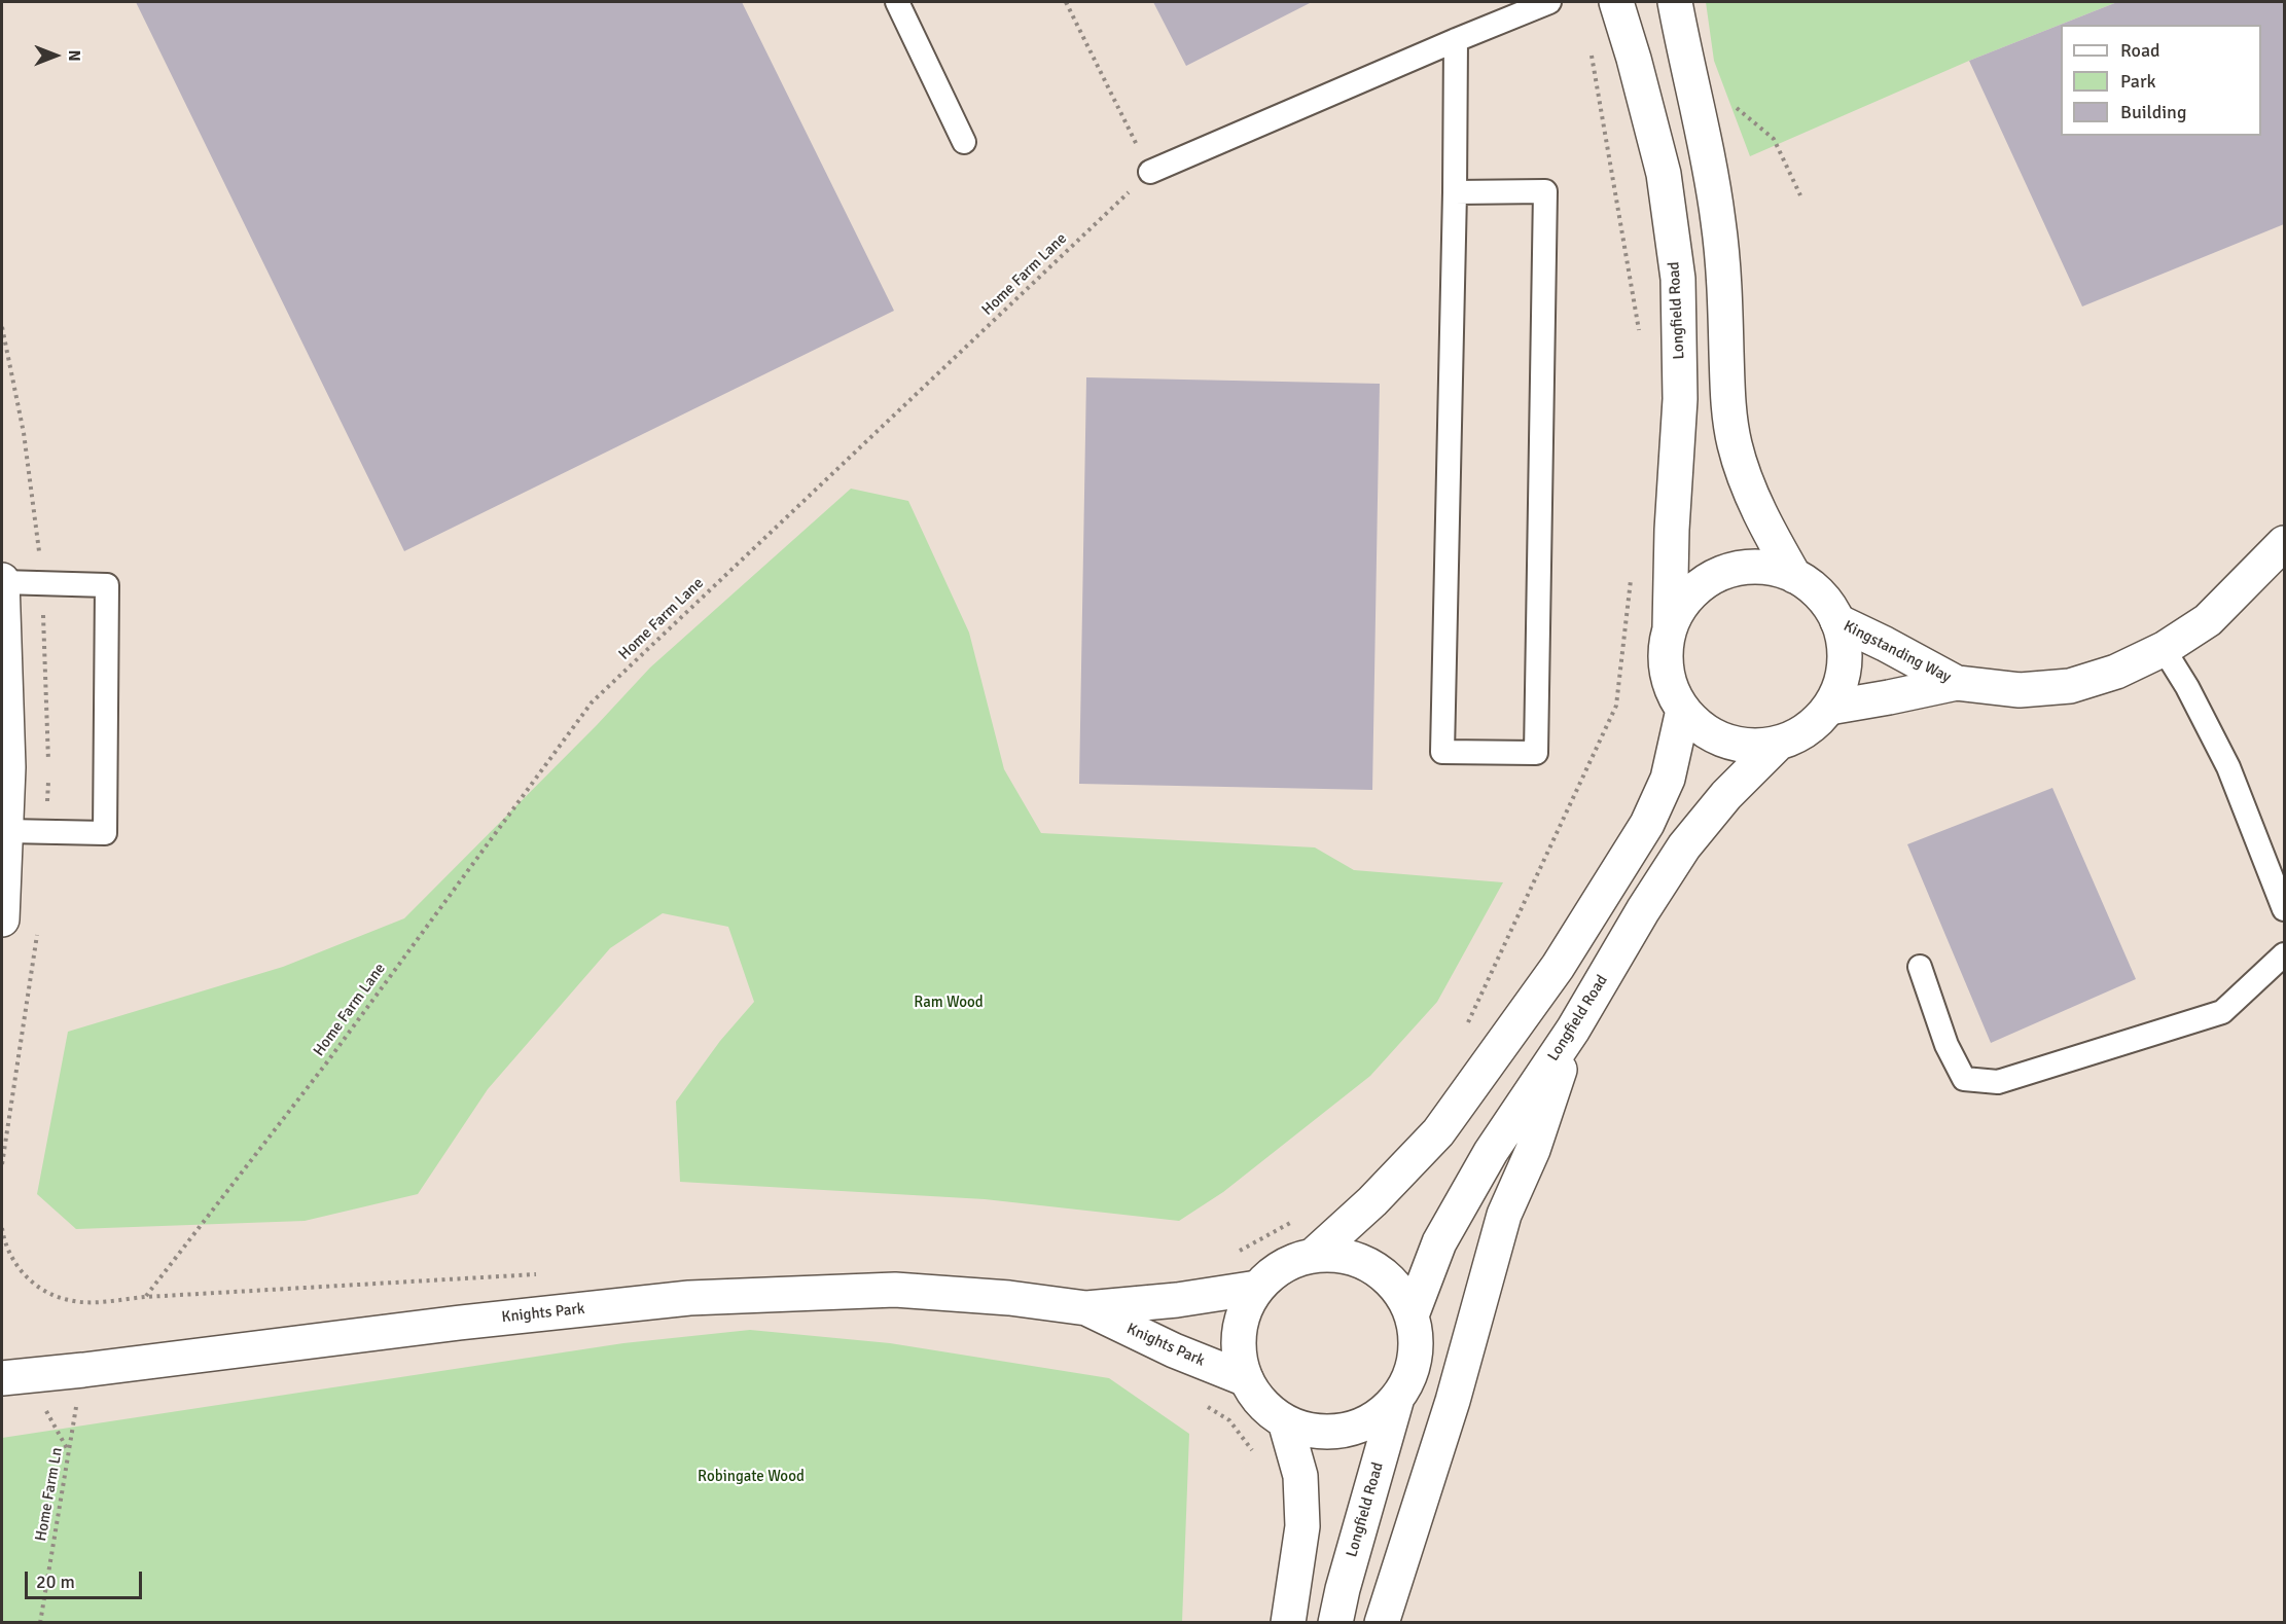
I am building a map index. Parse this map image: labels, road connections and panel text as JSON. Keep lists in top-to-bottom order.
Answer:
{
  "streets": {
    "street": ["Longfield Road", "Kingstanding Way", "Knights Park"],
    "path": ["Home Farm Lane", "Home Farm Ln"]
  },
  "crossings": [
    ["Longfield Road", "Kingstanding Way"],
    ["Longfield Road", "Knights Park"],
    ["Knights Park", "Home Farm Ln"]
  ],
  "parks": ["Ram Wood", "Robingate Wood"],
  "legend": ["Road", "Park", "Building"],
  "scale_bar": "20 m",
  "north": "right"
}
